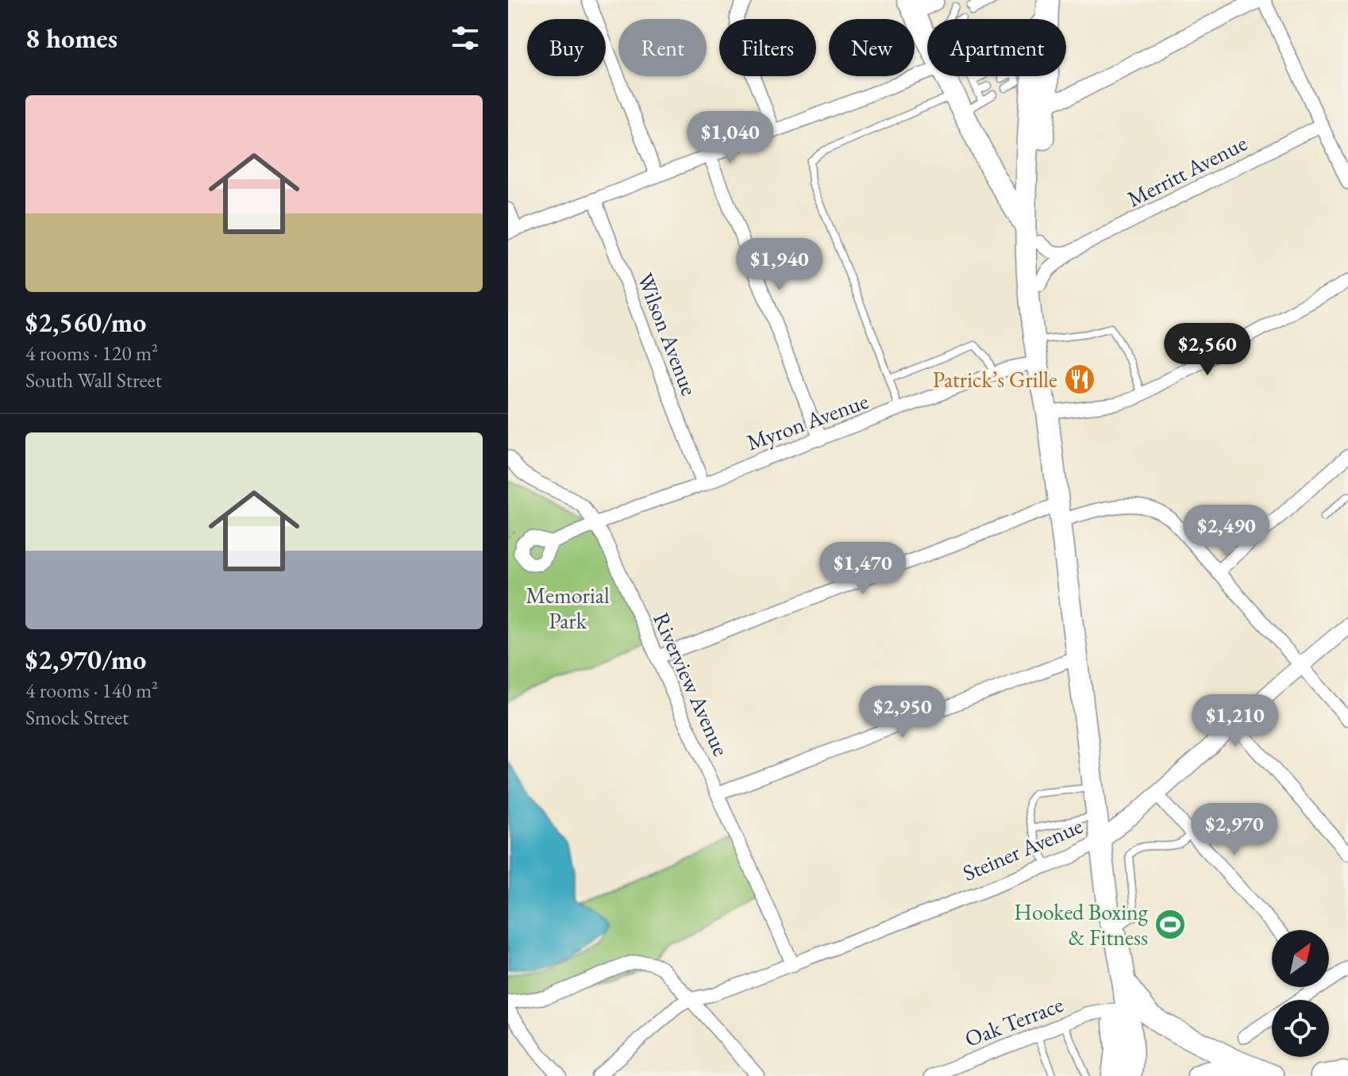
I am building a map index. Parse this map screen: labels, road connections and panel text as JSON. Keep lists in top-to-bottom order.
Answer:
{
  "streets": {
    "street": [
      "Merritt Avenue",
      "Wilson Avenue",
      "Myron Avenue",
      "Riverview Avenue",
      "Steiner Avenue",
      "Oak Terrace"
    ]
  },
  "crossings": [
    ["Wilson Avenue", "Myron Avenue"],
    ["Myron Avenue", "Riverview Avenue"],
    ["Riverview Avenue", "Steiner Avenue"]
  ],
  "parks": ["Memorial Park"],
  "places": {
    "restaurant": ["Patrick’s Grille"],
    "sports": ["Hooked Boxing & Fitness"]
  },
  "north": "top right",
  "page": {
    "heading": "8 homes",
    "chip": [
      "Buy",
      "Rent",
      "Filters",
      "New",
      "Apartment"
    ],
    "list": [
      {
        "name": "$2,560/mo",
        "note": "4 rooms · 120 m² · South Wall Street"
      },
      {
        "name": "$2,970/mo",
        "note": "4 rooms · 140 m² · Smock Street"
      }
    ],
    "price": [
      "$1,040",
      "$1,940",
      "$2,560",
      "$2,490",
      "$1,470",
      "$2,950",
      "$1,210",
      "$2,970"
    ]
  }
}
